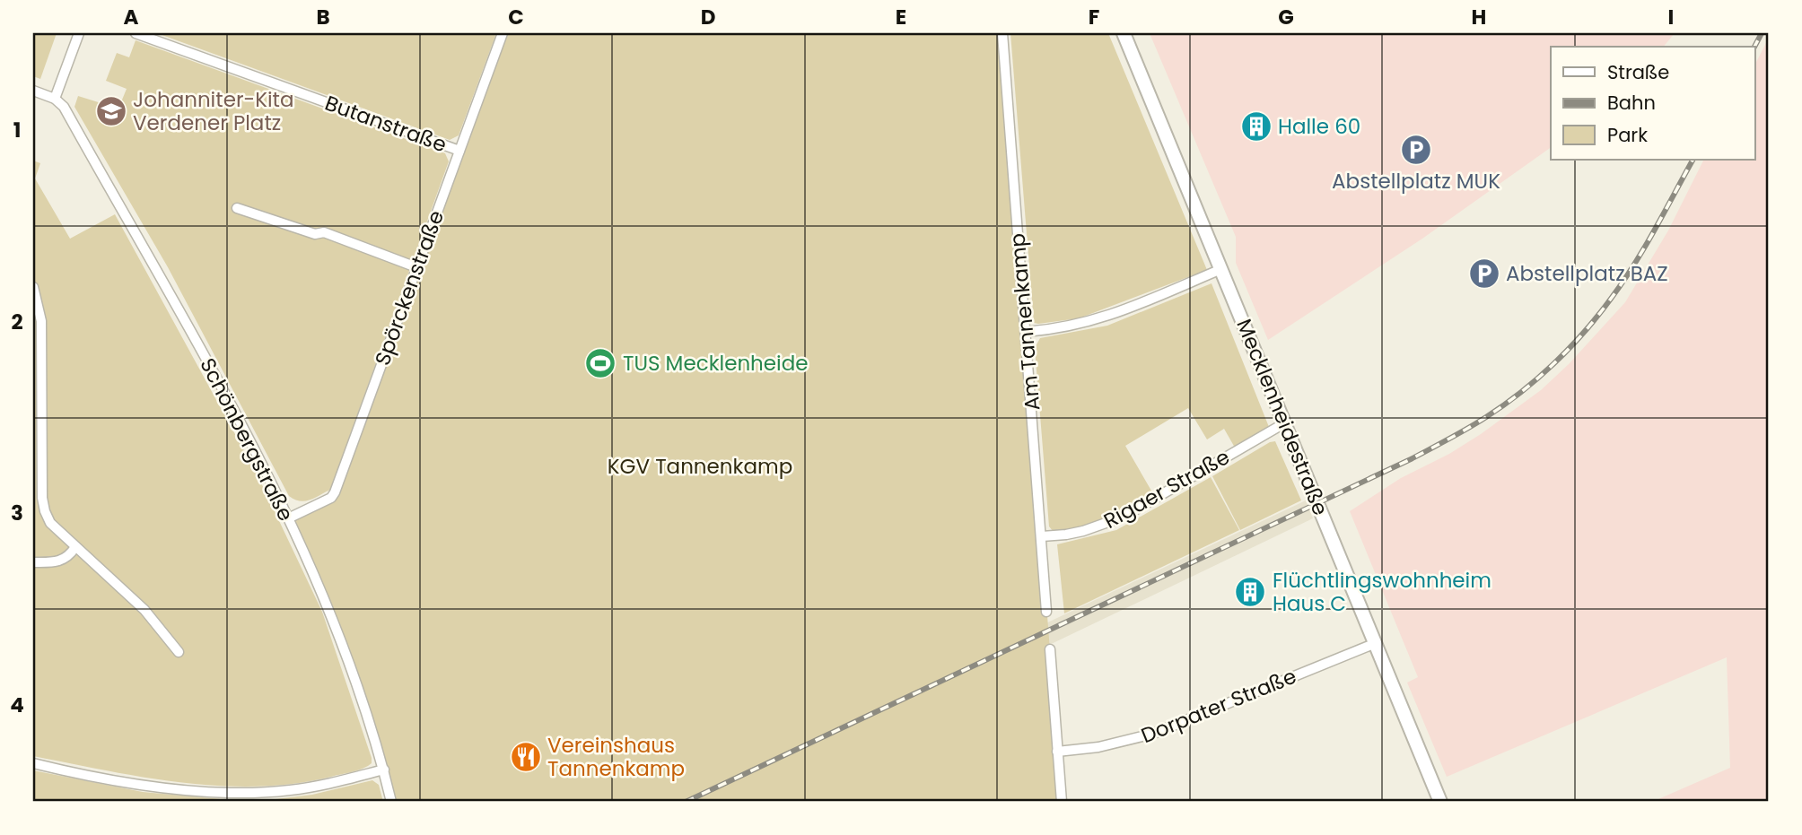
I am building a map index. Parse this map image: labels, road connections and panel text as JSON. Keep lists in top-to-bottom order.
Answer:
{
  "streets": {
    "main road": ["Mecklenheidestraße"],
    "street": [
      "Butanstraße",
      "Spörckenstraße",
      "Am Tannenkamp",
      "Schönbergstraße",
      "Rigaer Straße",
      "Dorpater Straße"
    ]
  },
  "crossings": [
    ["Butanstraße", "Spörckenstraße"],
    ["Spörckenstraße", "Schönbergstraße"],
    ["Am Tannenkamp", "Rigaer Straße"],
    ["Mecklenheidestraße", "Rigaer Straße"],
    ["Mecklenheidestraße", "Dorpater Straße"]
  ],
  "parks": ["KGV Tannenkamp"],
  "places": {
    "school or university": ["Johanniter-Kita Verdener Platz"],
    "building": ["Halle 60", "Flüchtlingswohnheim Haus C"],
    "parking": ["Abstellplatz MUK", "Abstellplatz BAZ"],
    "sports": ["TUS Mecklenheide"],
    "restaurant": ["Vereinshaus Tannenkamp"]
  },
  "legend": ["Straße", "Bahn", "Park"],
  "grid": {
    "columns": [
      "A",
      "B",
      "C",
      "D",
      "E",
      "F",
      "G",
      "H",
      "I"
    ],
    "rows": [
      "1",
      "2",
      "3",
      "4"
    ]
  }
}
